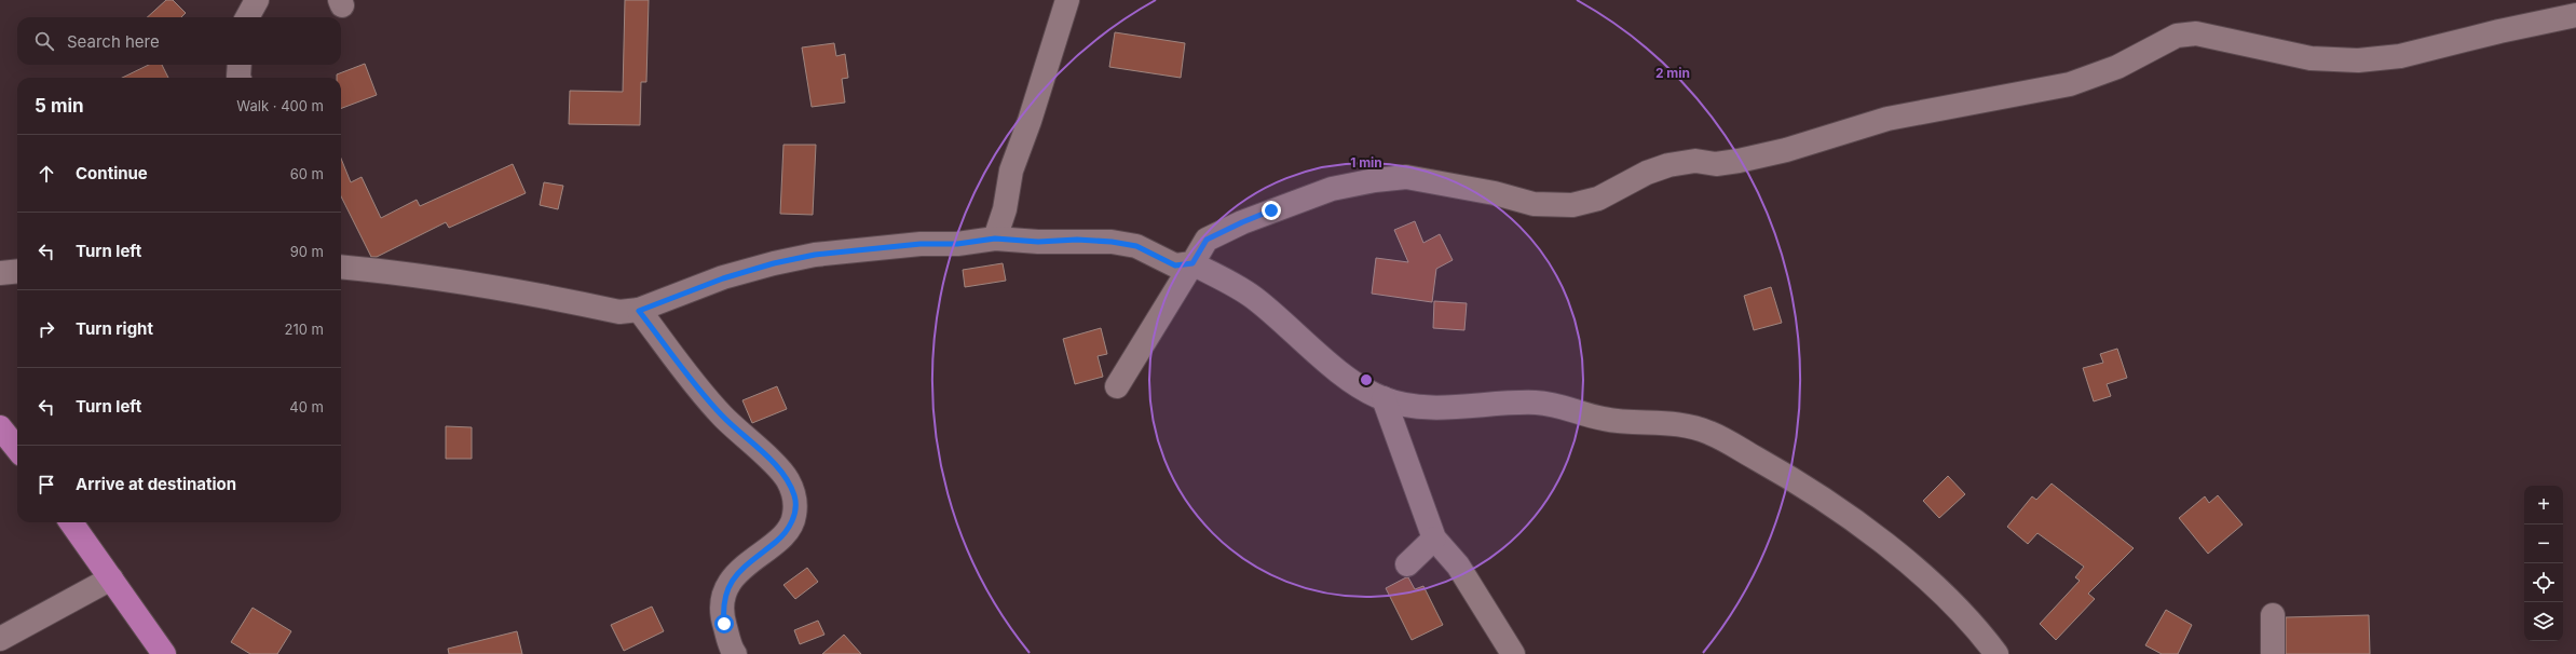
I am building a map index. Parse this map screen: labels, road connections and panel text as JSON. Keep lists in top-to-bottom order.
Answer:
{
  "page": {
    "search": "Search here",
    "heading": ["5 min", "Walk · 400 m"],
    "list": [
      ["Continue", "60 m"],
      ["Turn left", "90 m"],
      ["Turn right", "210 m"],
      ["Turn left", "40 m"],
      "Arrive at destination"
    ],
    "map_buttons": ["+", "−"]
  },
  "rings": ["2 min", "1 min"]
}
